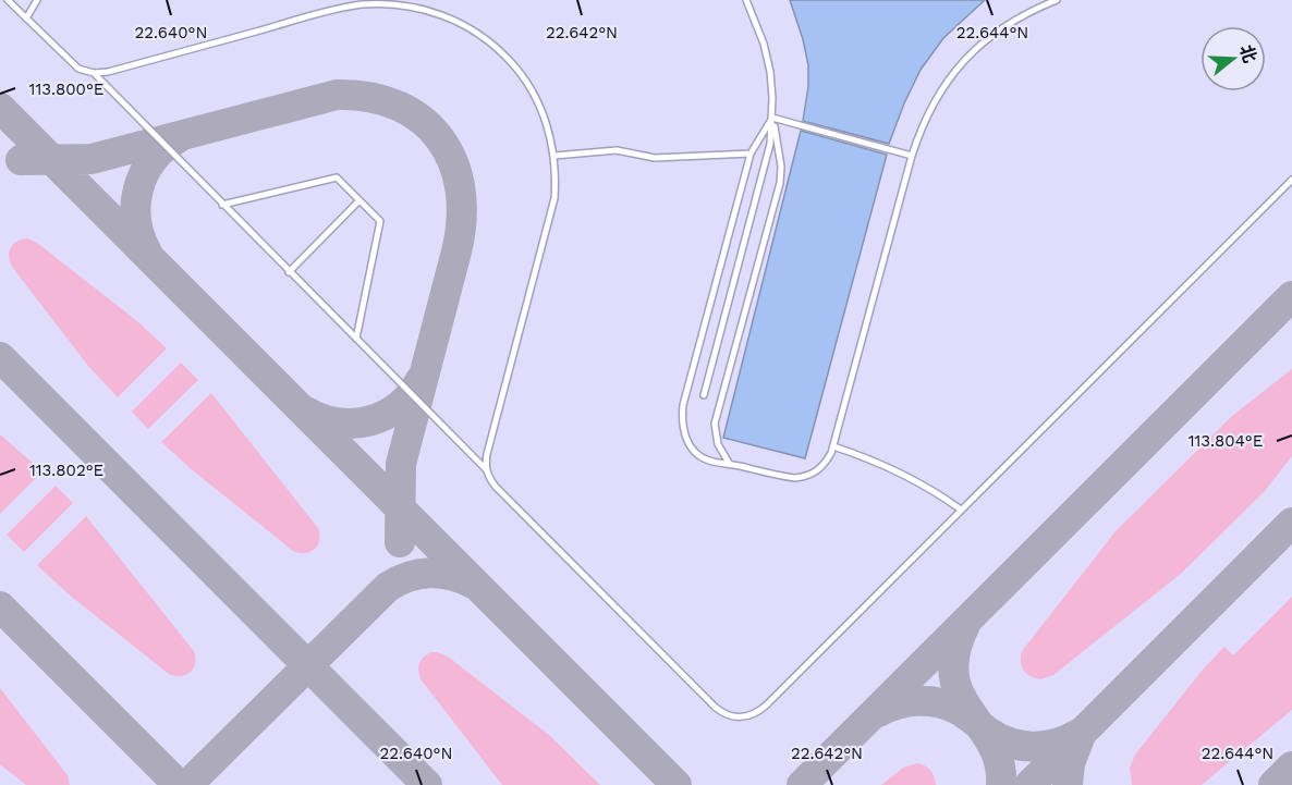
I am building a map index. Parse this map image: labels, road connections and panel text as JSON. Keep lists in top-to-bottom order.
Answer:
{
  "north": "right",
  "coordinates": [
    "22.640°N",
    "22.642°N",
    "22.644°N",
    "113.800°E",
    "113.804°E",
    "113.802°E"
  ]
}
